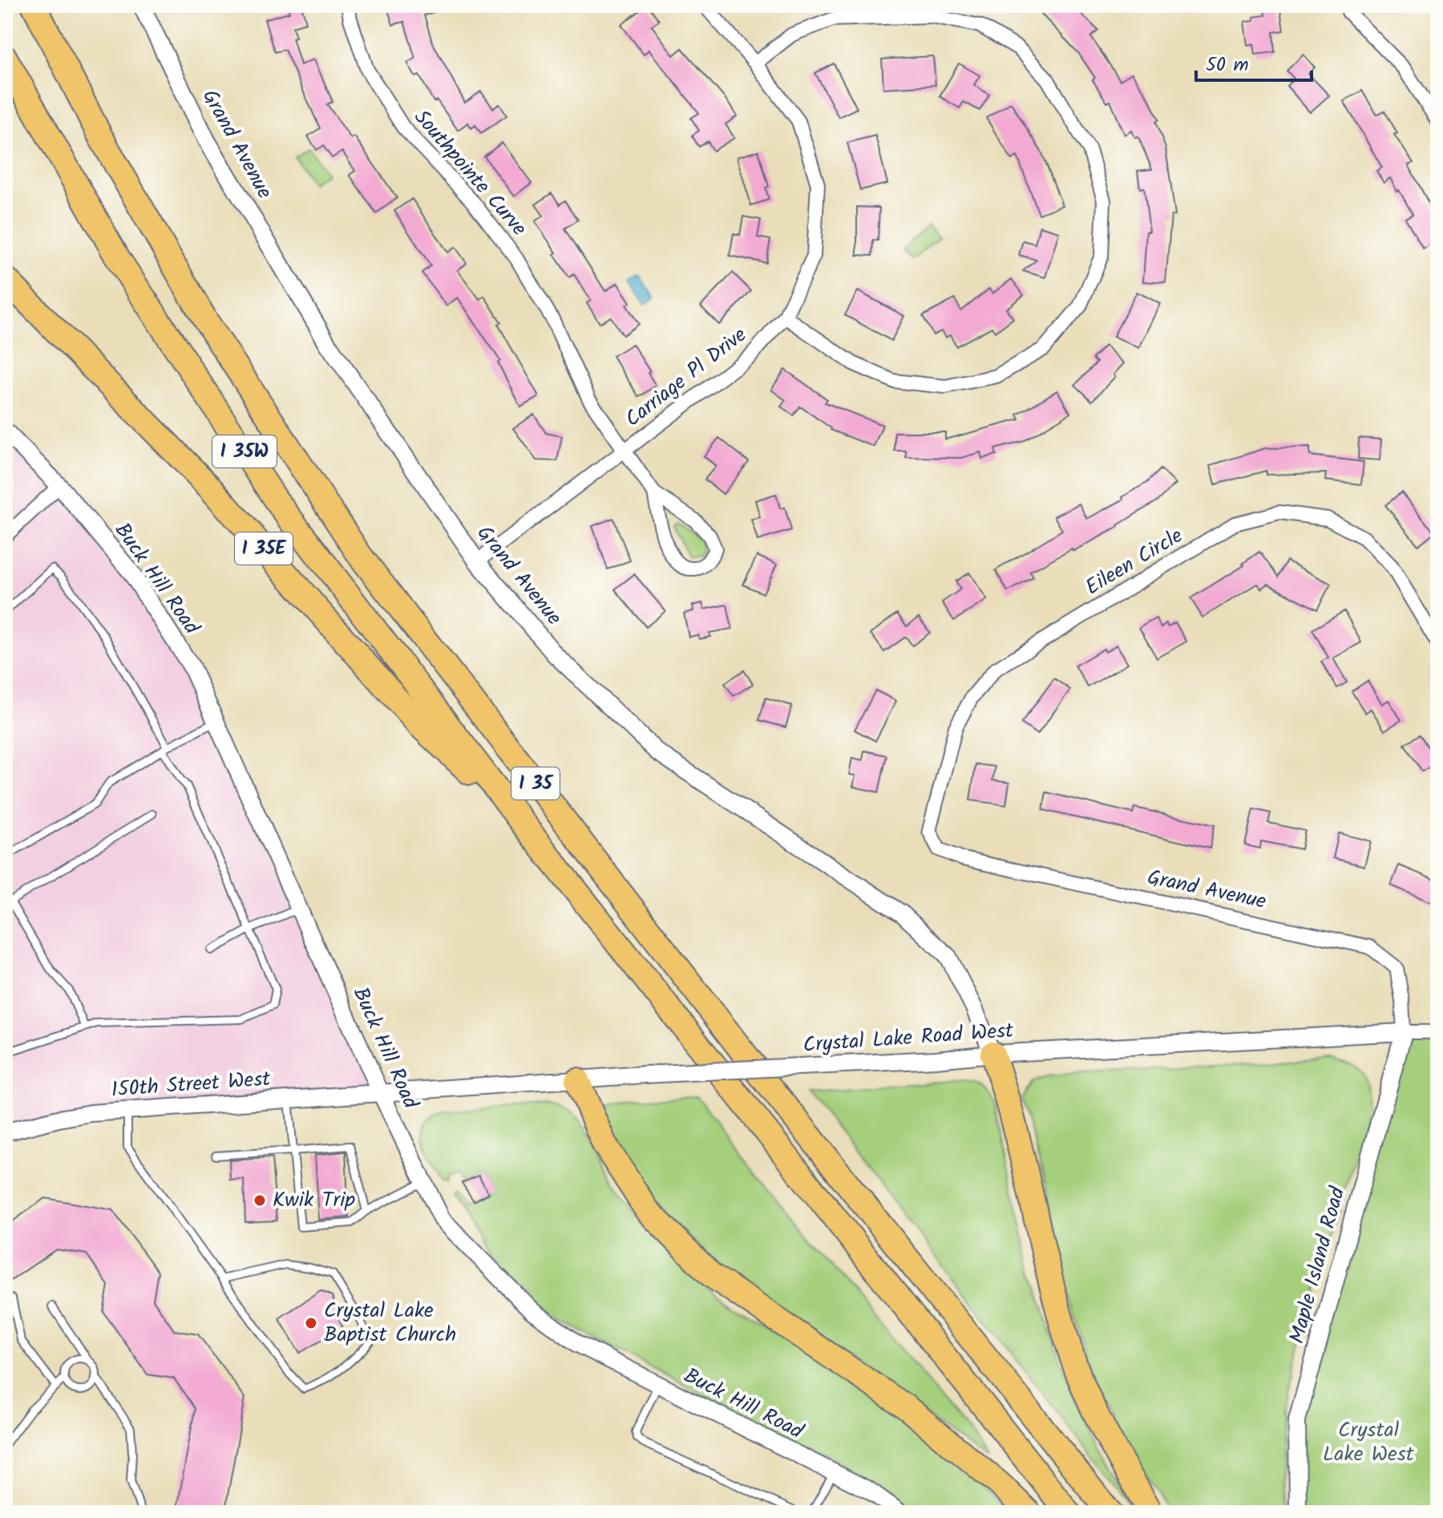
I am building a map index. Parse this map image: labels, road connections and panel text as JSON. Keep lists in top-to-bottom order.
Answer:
{
  "streets": {
    "highway": ["I 35W", "I 35E", "I 35"],
    "street": [
      "Grand Avenue",
      "Southpointe Curve",
      "Carriage Pl Drive",
      "Eileen Circle",
      "Buck Hill Road",
      "Crystal Lake Road West",
      "150th Street West",
      "Maple Island Road"
    ]
  },
  "crossings": [
    ["Grand Avenue", "Carriage Pl Drive"],
    ["Grand Avenue", "Eileen Circle"],
    ["Grand Avenue", "Crystal Lake Road West"],
    ["Grand Avenue", "Maple Island Road"],
    ["Southpointe Curve", "Carriage Pl Drive"],
    ["I 35W", "I 35E"],
    ["I 35W", "I 35"],
    ["I 35E", "I 35"],
    ["Buck Hill Road", "Crystal Lake Road West"],
    ["Buck Hill Road", "150th Street West"],
    ["Crystal Lake Road West", "150th Street West"],
    ["Crystal Lake Road West", "Maple Island Road"]
  ],
  "parks": ["Crystal Lake West"],
  "places": ["Kwik Trip", "Crystal Lake Baptist Church"],
  "scale_bar": "50 m"
}
